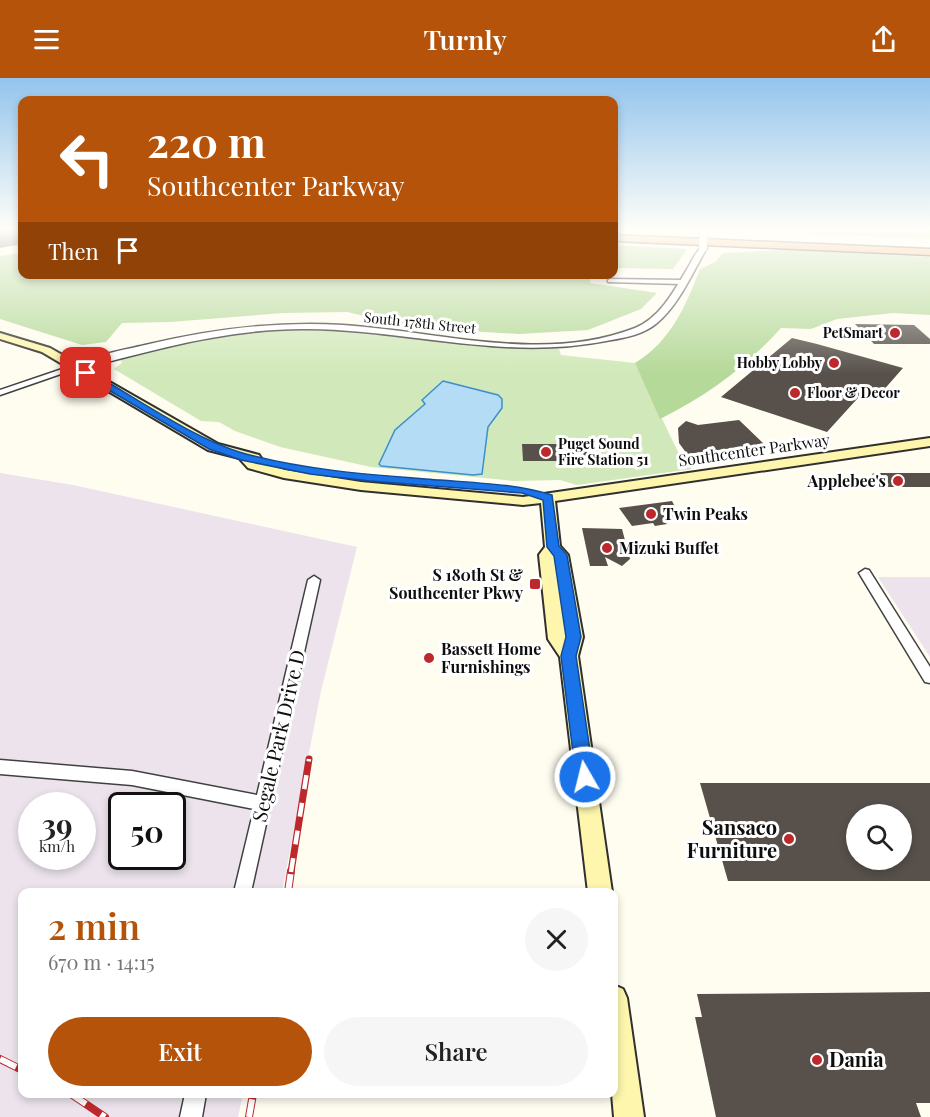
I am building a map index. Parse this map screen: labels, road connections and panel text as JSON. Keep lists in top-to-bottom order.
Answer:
{
  "streets": {
    "main road": ["Southcenter Parkway"],
    "street": ["South 178th Street", "Segale Park Drive D"]
  },
  "crossings": [
    ["South 178th Street", "Southcenter Parkway"]
  ],
  "places": {
    "other": [
      "PetSmart",
      "Hobby Lobby",
      "Floor & Decor",
      "Puget Sound Fire Station 51",
      "Applebee's",
      "Twin Peaks",
      "Mizuki Buffet",
      "Bassett Home Furnishings",
      "Sansaco Furniture",
      "Dania"
    ],
    "transit": ["S 180th St & Southcenter Pkwy"]
  },
  "page": {
    "header": "Turnly",
    "turn": ["220 m", "Southcenter Parkway"],
    "then": "Then",
    "speed": "39 km/h",
    "limit": "50",
    "heading": ["2 min", "670 m · 14:15"],
    "buttons": ["Exit", "Share"]
  }
}
